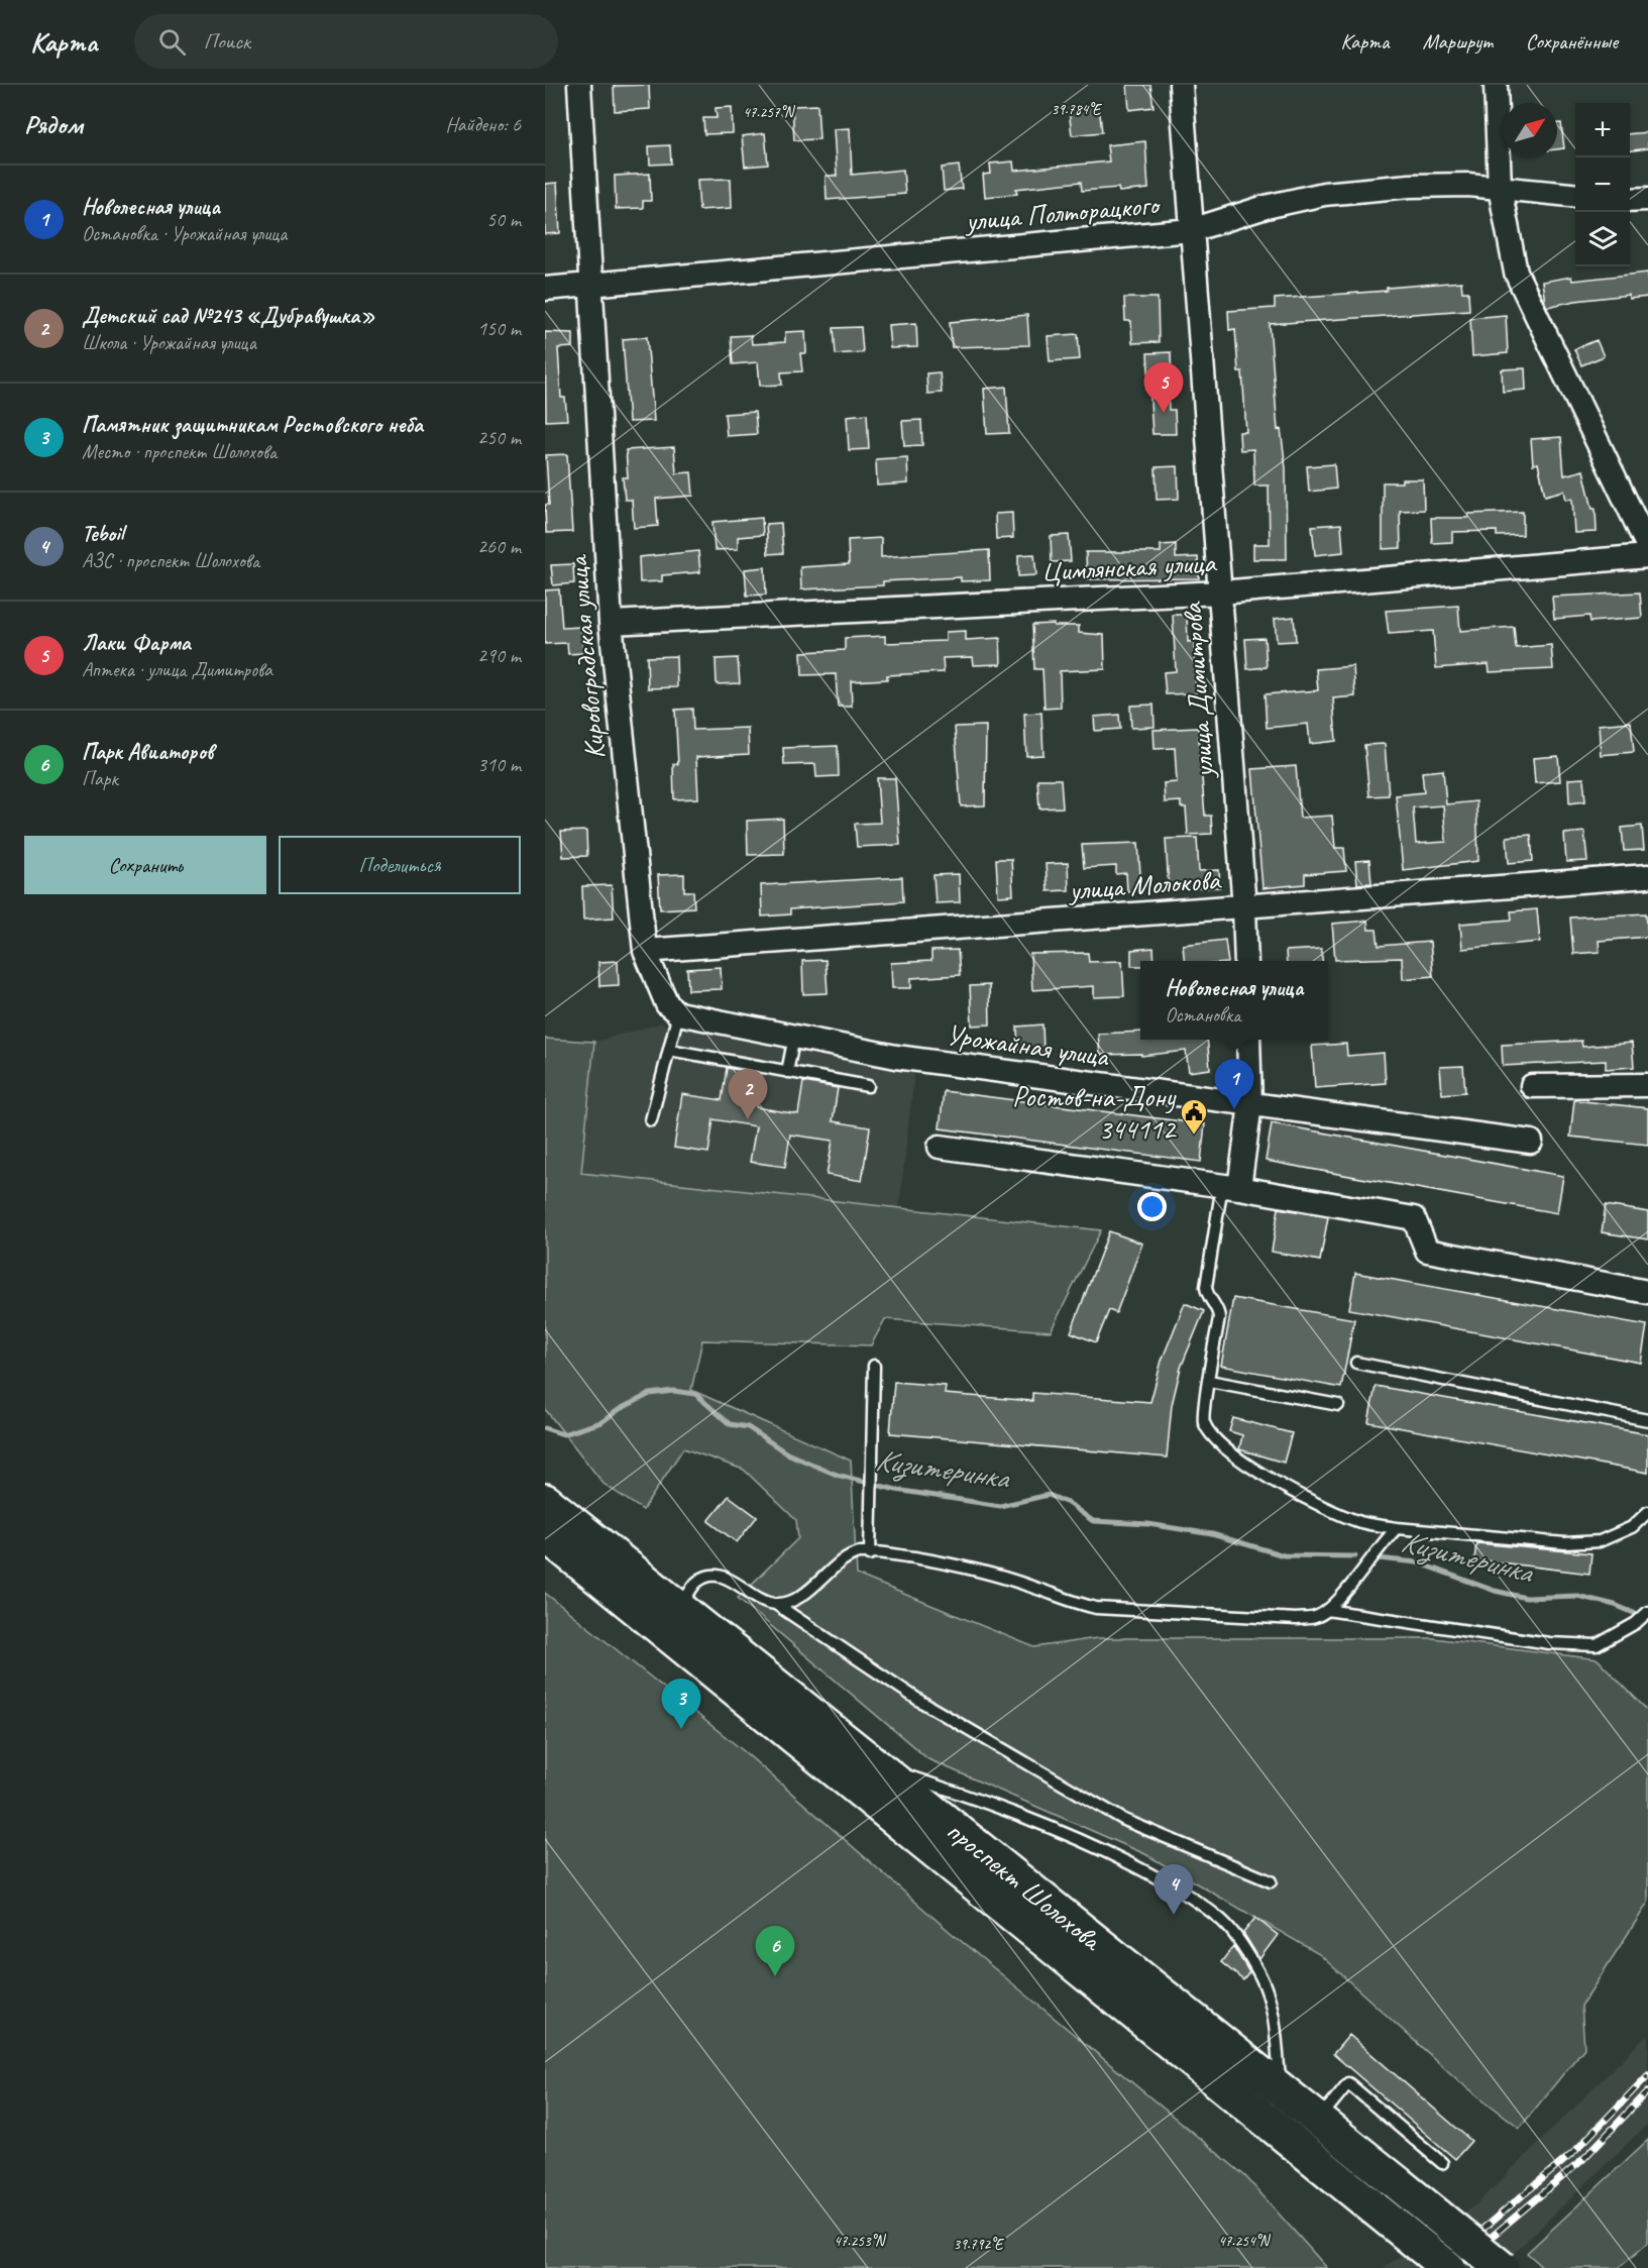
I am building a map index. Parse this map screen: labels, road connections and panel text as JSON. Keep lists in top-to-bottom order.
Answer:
{
  "streets": {
    "main road": ["проспект Шолохова"],
    "street": [
      "улица Полторацкого",
      "Цимлянская улица",
      "Кировоградская улица",
      "улица Димитрова",
      "улица Молокова",
      "Урожайная улица"
    ]
  },
  "crossings": [
    ["улица Полторацкого", "Кировоградская улица"],
    ["улица Полторацкого", "улица Димитрова"],
    ["Цимлянская улица", "Кировоградская улица"],
    ["Цимлянская улица", "улица Димитрова"],
    ["Кировоградская улица", "улица Молокова"],
    ["Кировоградская улица", "Урожайная улица"],
    ["улица Димитрова", "улица Молокова"]
  ],
  "water": ["Кизитеринка"],
  "places": {
    "public building": ["Ростов-на-Дону 344112"]
  },
  "north": "top right",
  "page": {
    "header": "Карта",
    "search": "Поиск",
    "nav": ["Карта", "Маршрут", "Сохранённые"],
    "heading": ["Рядом", "Найдено: 6"],
    "map_buttons": ["+", "−"],
    "list": [
      {
        "mark": "1",
        "name": "Новолесная улица",
        "note": "Остановка · Урожайная улица",
        "value": "50 m"
      },
      {
        "mark": "2",
        "name": "Детский сад №243 «Дубравушка»",
        "note": "Школа · Урожайная улица",
        "value": "150 m"
      },
      {
        "mark": "3",
        "name": "Памятник защитникам Ростовского неба",
        "note": "Место · проспект Шолохова",
        "value": "250 m"
      },
      {
        "mark": "4",
        "name": "Teboil",
        "note": "АЗС · проспект Шолохова",
        "value": "260 m"
      },
      {
        "mark": "5",
        "name": "Лаки Фарма",
        "note": "Аптека · улица Димитрова",
        "value": "290 m"
      },
      {
        "mark": "6",
        "name": "Парк Авиаторов",
        "note": "Парк",
        "value": "310 m"
      }
    ],
    "pins": [
      "5",
      "1",
      "2",
      "3",
      "4",
      "6"
    ],
    "buttons": ["Сохранить", "Поделиться"],
    "popup": ["Новолесная улица", "Остановка"]
  },
  "coordinates": [
    "39.784°E",
    "47.257°N",
    "47.253°N",
    "47.254°N",
    "39.792°E"
  ]
}
